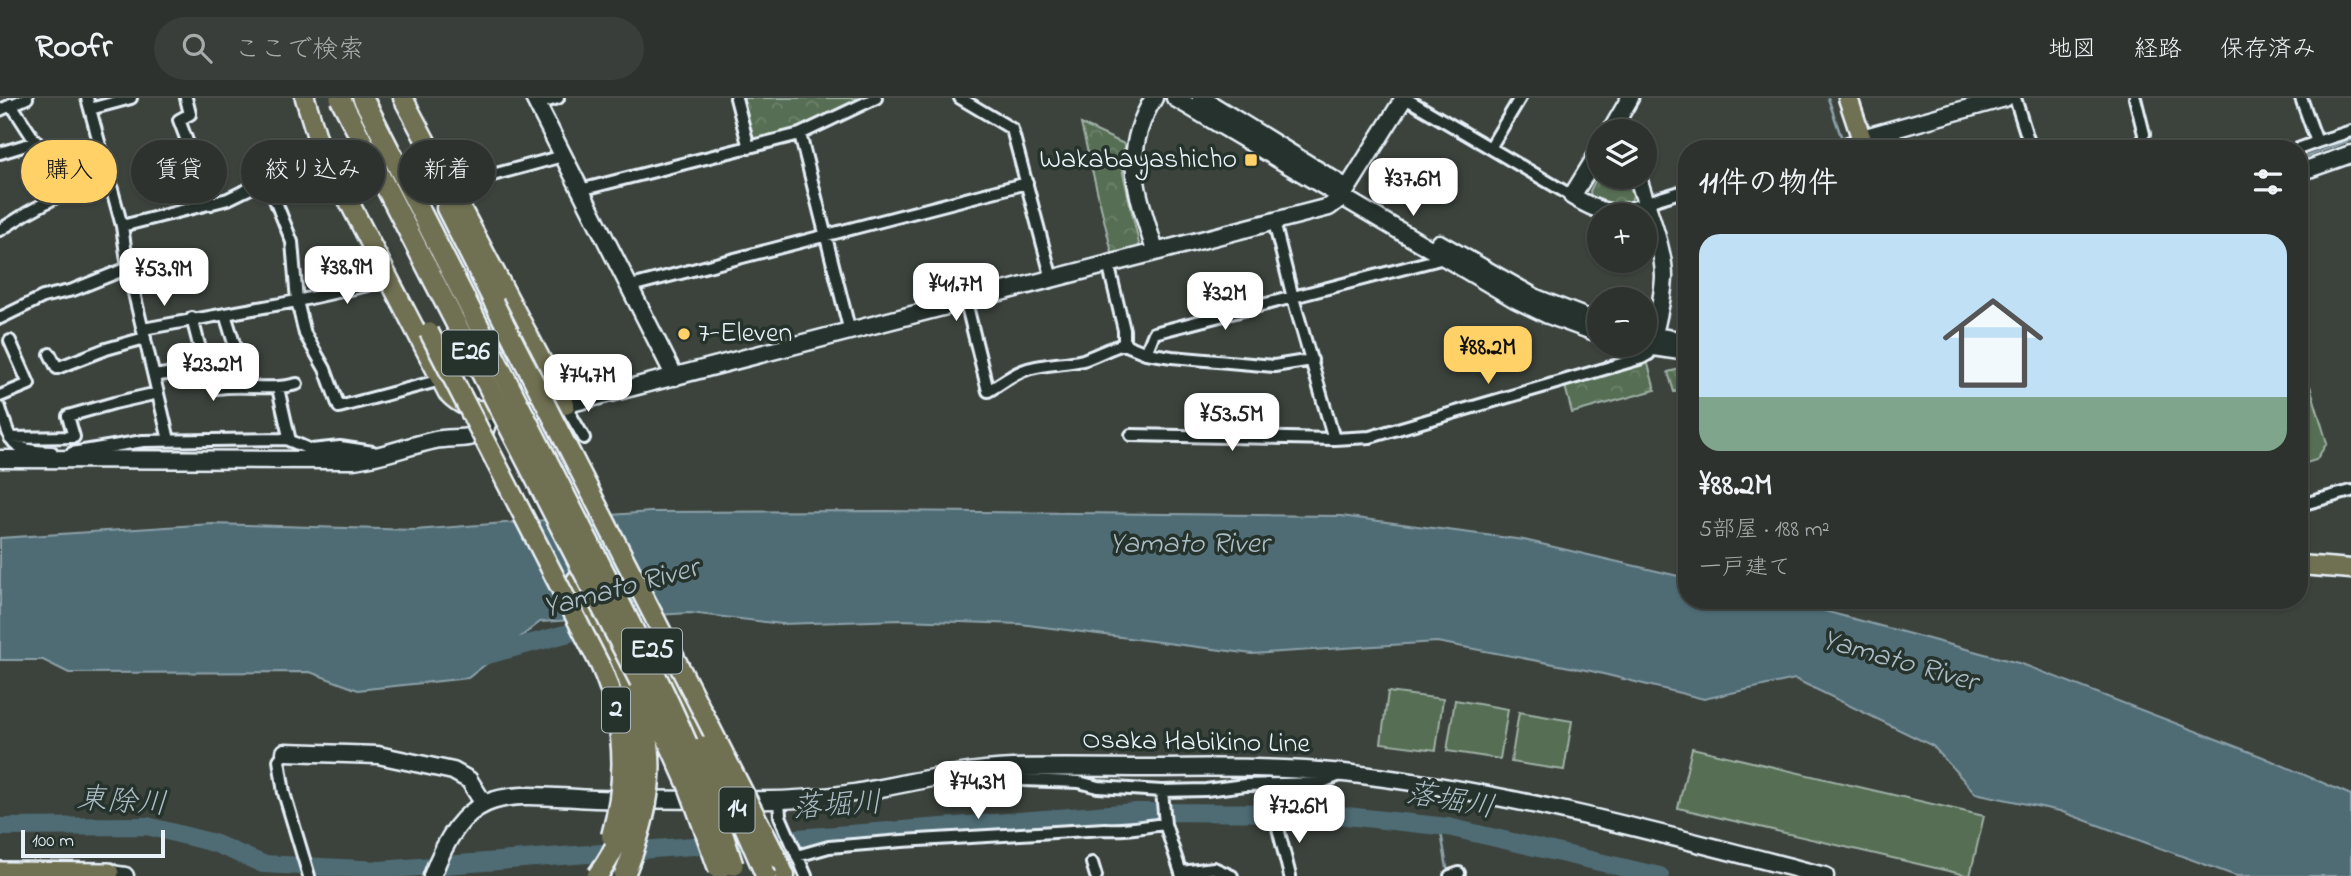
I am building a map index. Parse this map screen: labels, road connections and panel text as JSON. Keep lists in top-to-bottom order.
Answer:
{
  "streets": {
    "highway": ["E26", "E25", "14"],
    "main road": ["2"],
    "street": ["Osaka Habikino Line"]
  },
  "crossings": [
    ["E26", "E25"],
    ["E26", "2"],
    ["E25", "14"]
  ],
  "water": ["Yamato River", "落堀川", "東除川"],
  "places": {
    "transit": ["Wakabayashicho"],
    "other": ["7-Eleven"]
  },
  "scale_bar": "100 m",
  "page": {
    "header": "Roofr",
    "search": "ここで検索",
    "nav": ["地図", "経路", "保存済み"],
    "map_buttons": ["+", "−"],
    "chip": [
      "購入",
      "賃貸",
      "絞り込み",
      "新着"
    ],
    "heading": "11件の物件",
    "price": [
      "¥37.6M",
      "¥38.9M",
      "¥53.9M",
      "¥41.7M",
      "¥32M",
      "¥88.2M",
      "¥23.2M",
      "¥74.7M",
      "¥53.5M",
      "¥74.3M",
      "¥72.6M"
    ],
    "list": [
      {
        "name": "¥88.2M",
        "note": "5部屋 · 188 m² · 一戸建て"
      }
    ],
    "scale": "100 m"
  }
}
